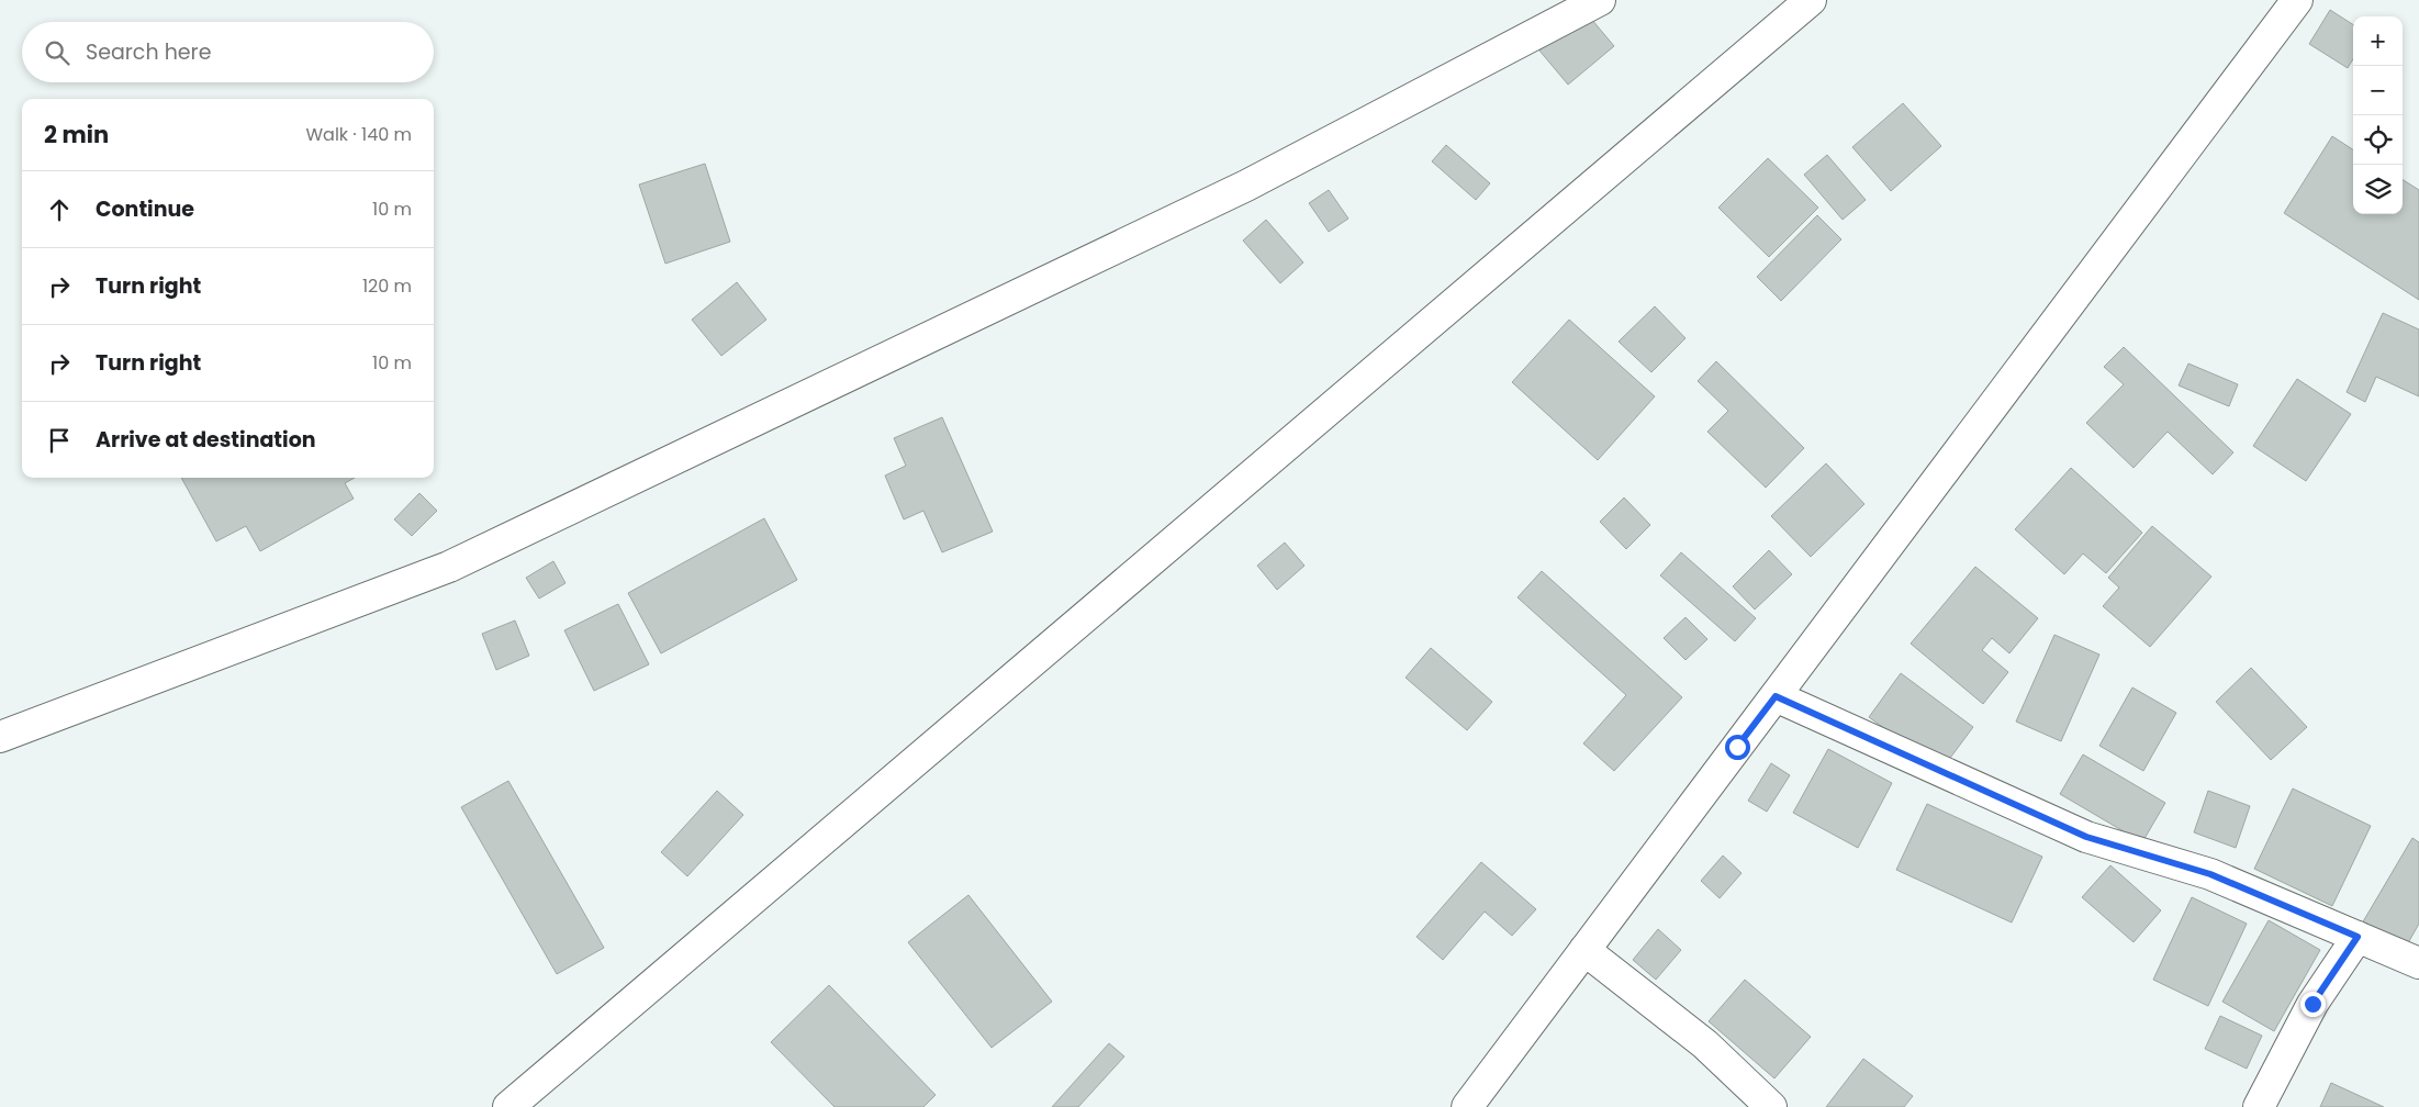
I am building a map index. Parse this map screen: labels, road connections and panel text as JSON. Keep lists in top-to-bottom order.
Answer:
{
  "page": {
    "map_buttons": ["+", "−"],
    "search": "Search here",
    "heading": ["2 min", "Walk · 140 m"],
    "list": [
      ["Continue", "10 m"],
      ["Turn right", "120 m"],
      ["Turn right", "10 m"],
      "Arrive at destination"
    ]
  }
}
